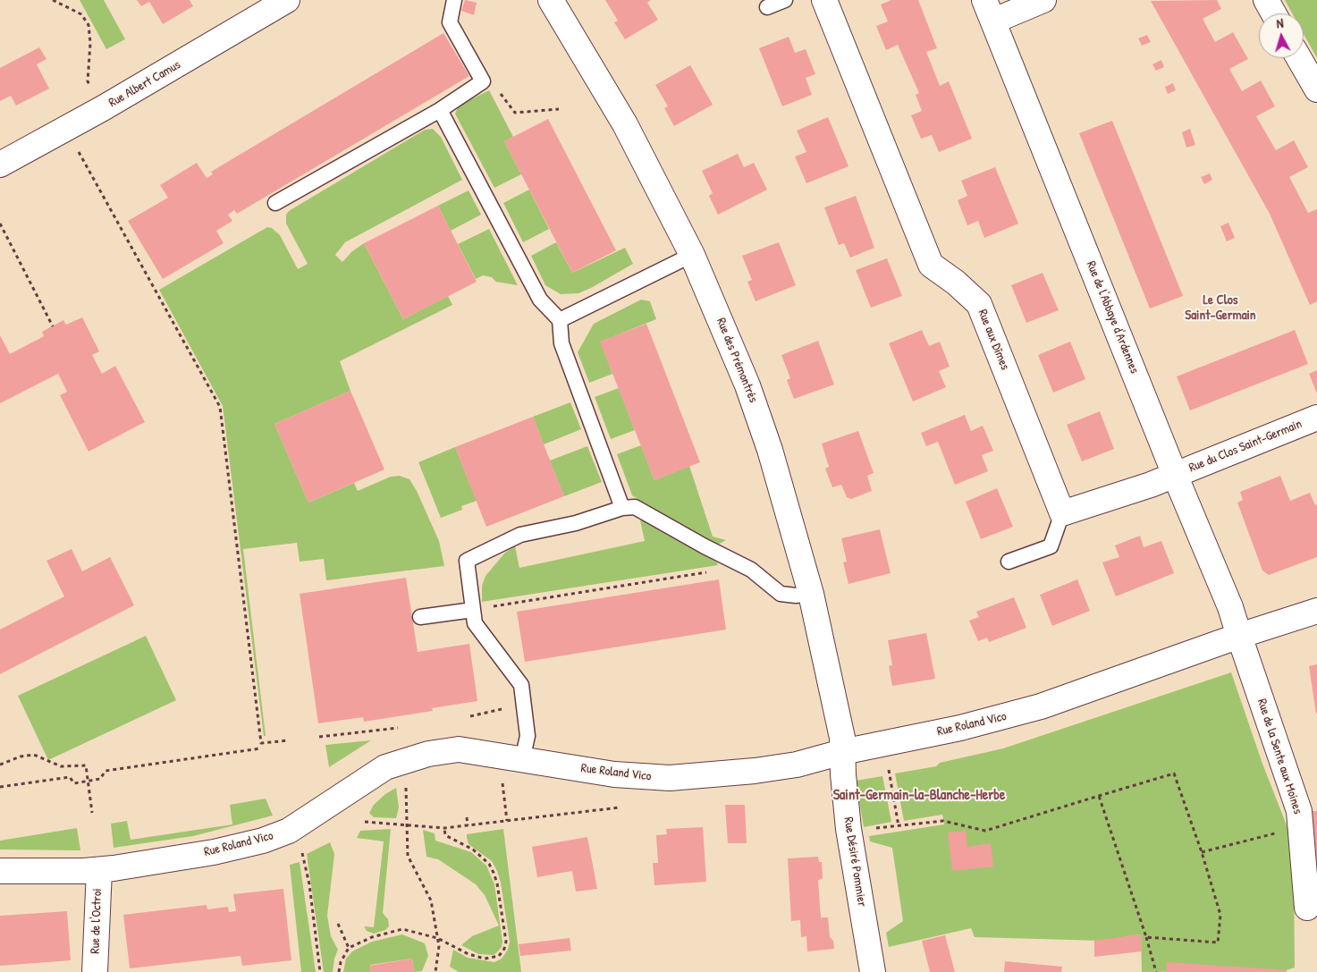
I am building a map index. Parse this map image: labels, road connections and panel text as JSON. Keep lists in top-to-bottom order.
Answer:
{
  "streets": {
    "street": [
      "Rue Albert Camus",
      "Rue de l'Abbaye d'Ardennes",
      "Rue aux Dîmes",
      "Rue des Prémontrés",
      "Rue du Clos Saint-Germain",
      "Rue Roland Vico",
      "Rue de la Sente aux Moines",
      "Rue Désiré Pommier",
      "Rue de l'Octroi"
    ]
  },
  "crossings": [
    ["Rue de l'Abbaye d'Ardennes", "Rue du Clos Saint-Germain"],
    ["Rue de l'Abbaye d'Ardennes", "Rue Roland Vico"],
    ["Rue de l'Abbaye d'Ardennes", "Rue de la Sente aux Moines"],
    ["Rue des Prémontrés", "Rue Roland Vico"],
    ["Rue des Prémontrés", "Rue Désiré Pommier"],
    ["Rue Roland Vico", "Rue de la Sente aux Moines"],
    ["Rue Roland Vico", "Rue Désiré Pommier"],
    ["Rue Roland Vico", "Rue de l'Octroi"]
  ],
  "districts": ["Le Clos Saint-Germain", "Saint-Germain-la-Blanche-Herbe"],
  "north": "top"
}
